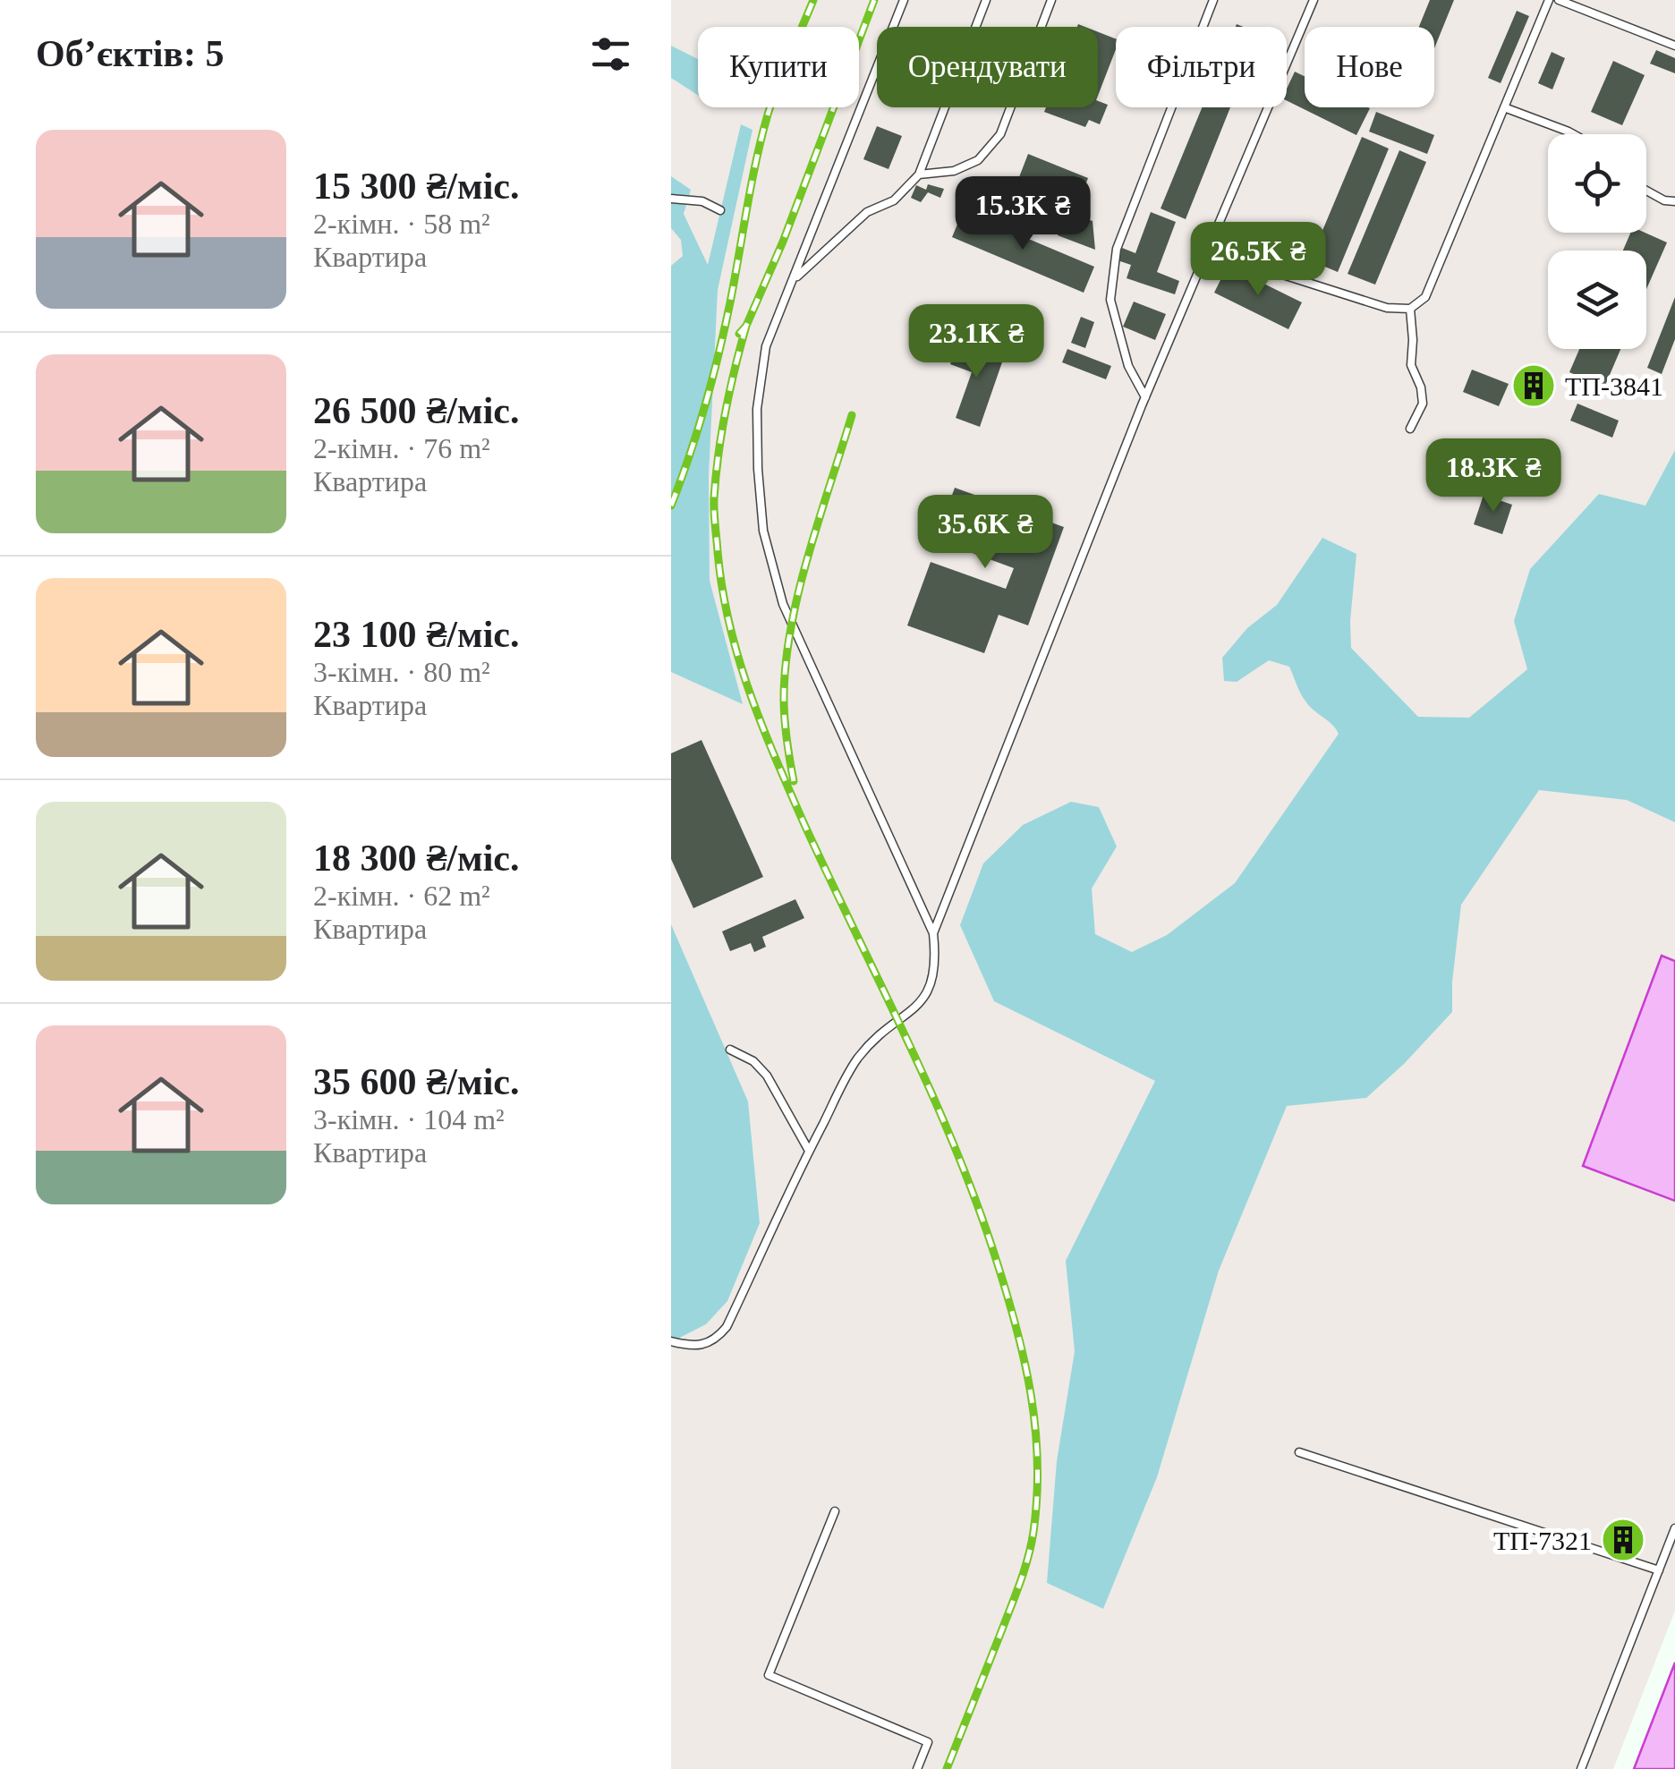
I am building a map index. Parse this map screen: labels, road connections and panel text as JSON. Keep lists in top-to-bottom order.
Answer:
{
  "places": {
    "building": ["ТП-3841", "ТП-7321"]
  },
  "page": {
    "heading": "Об’єктів: 5",
    "chip": [
      "Купити",
      "Орендувати",
      "Фільтри",
      "Нове"
    ],
    "list": [
      {
        "name": "15 300 ₴/міс.",
        "note": "2-кімн. · 58 m² · Квартира"
      },
      {
        "name": "26 500 ₴/міс.",
        "note": "2-кімн. · 76 m² · Квартира"
      },
      {
        "name": "23 100 ₴/міс.",
        "note": "3-кімн. · 80 m² · Квартира"
      },
      {
        "name": "18 300 ₴/міс.",
        "note": "2-кімн. · 62 m² · Квартира"
      },
      {
        "name": "35 600 ₴/міс.",
        "note": "3-кімн. · 104 m² · Квартира"
      }
    ],
    "price": [
      "15.3K ₴",
      "26.5K ₴",
      "23.1K ₴",
      "18.3K ₴",
      "35.6K ₴"
    ]
  }
}
